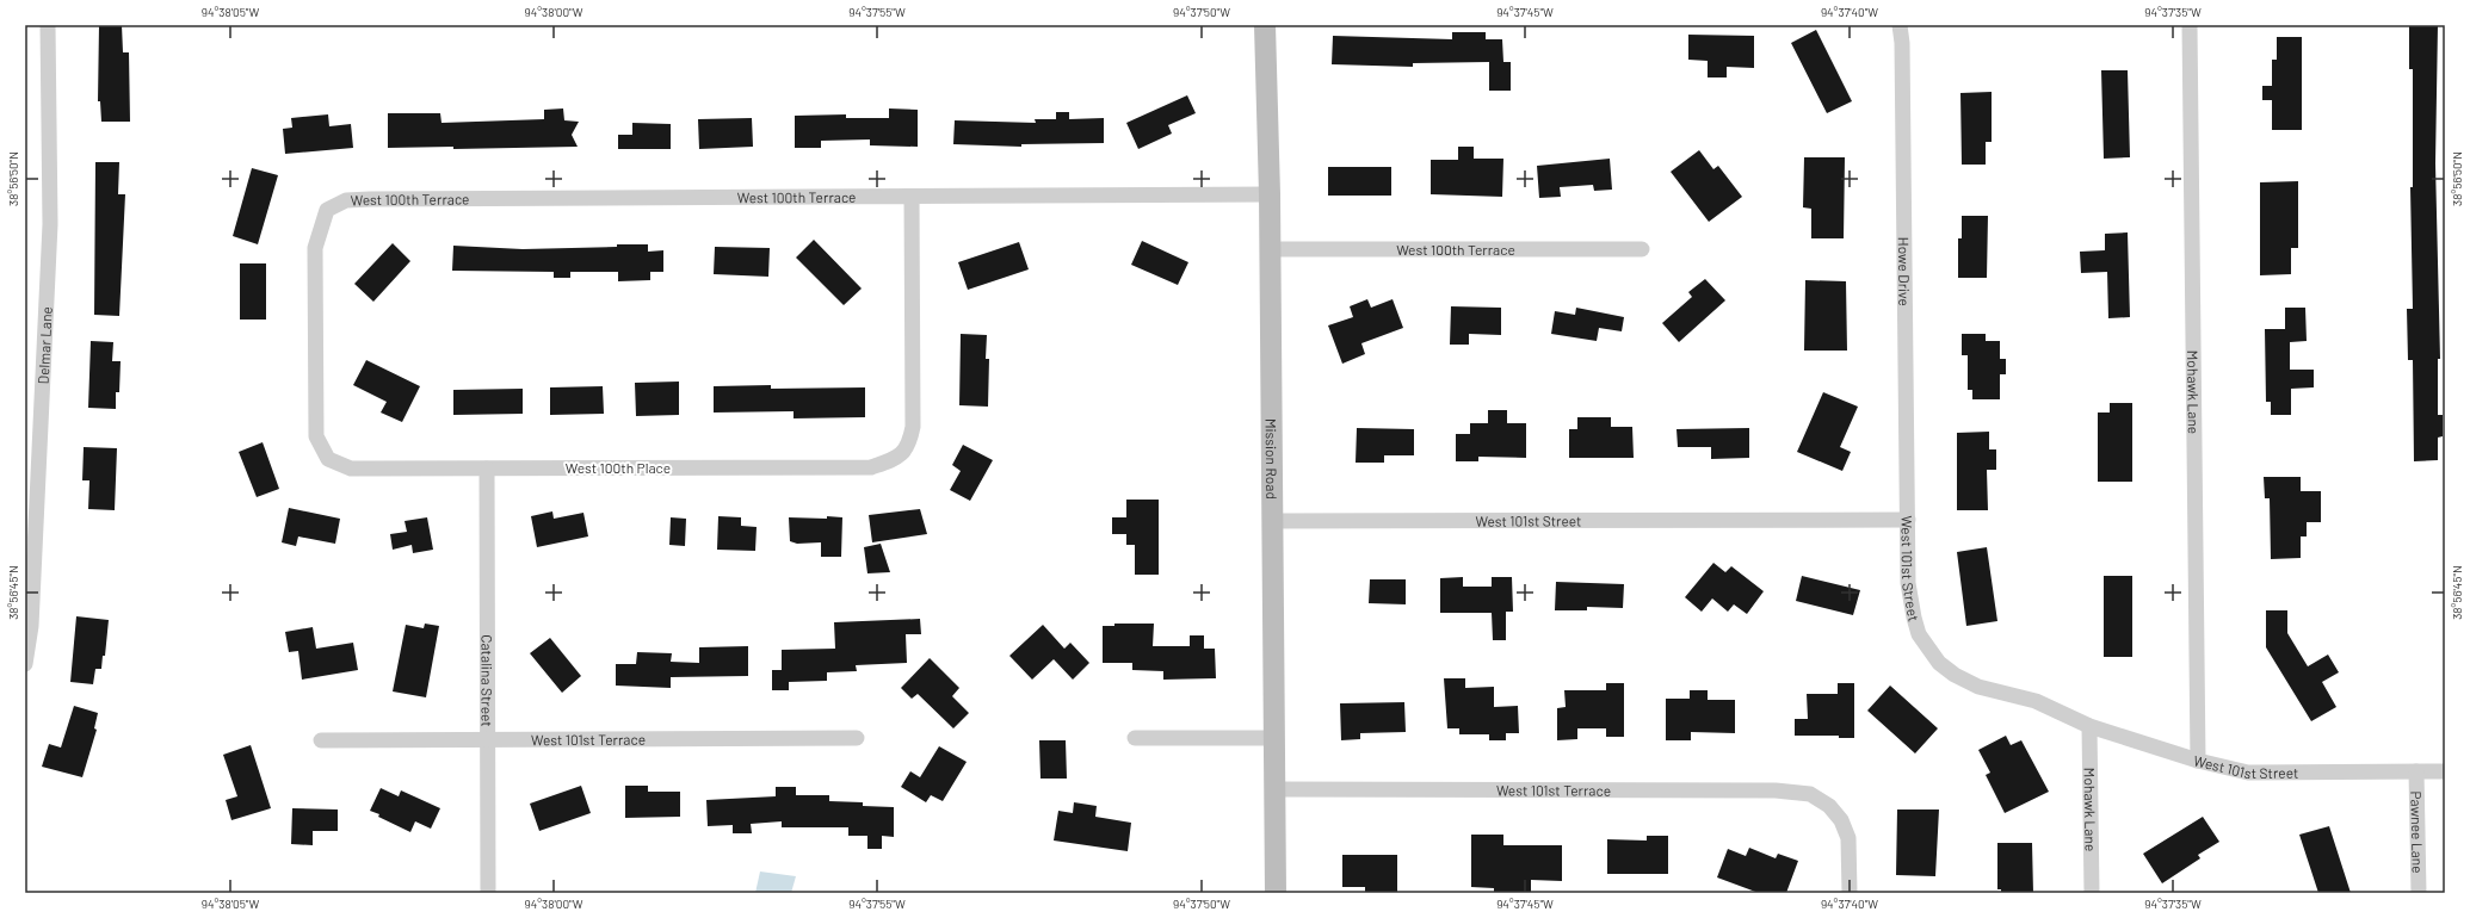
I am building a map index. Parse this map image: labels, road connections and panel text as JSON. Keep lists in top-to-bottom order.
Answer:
{
  "streets": {
    "main road": ["Mission Road"],
    "street": [
      "West 100th Terrace",
      "Howe Drive",
      "Delmar Lane",
      "Mohawk Lane",
      "West 100th Place",
      "West 101st Street",
      "Catalina Street",
      "West 101st Terrace",
      "Pawnee Lane"
    ]
  },
  "crossings": [
    ["West 100th Terrace", "Mission Road"],
    ["West 100th Terrace", "West 100th Place"],
    ["Howe Drive", "West 101st Street"],
    ["Mohawk Lane", "West 101st Street"],
    ["Mission Road", "West 101st Street"],
    ["Mission Road", "West 101st Terrace"],
    ["West 100th Place", "Catalina Street"],
    ["West 101st Street", "Pawnee Lane"],
    ["Catalina Street", "West 101st Terrace"]
  ],
  "coordinates": [
    "94°38'05\"W",
    "94°38'00\"W",
    "94°37'55\"W",
    "94°37'50\"W",
    "94°37'45\"W",
    "94°37'40\"W",
    "94°37'35\"W",
    "38°56'50\"N",
    "38°56'45\"N"
  ]
}
